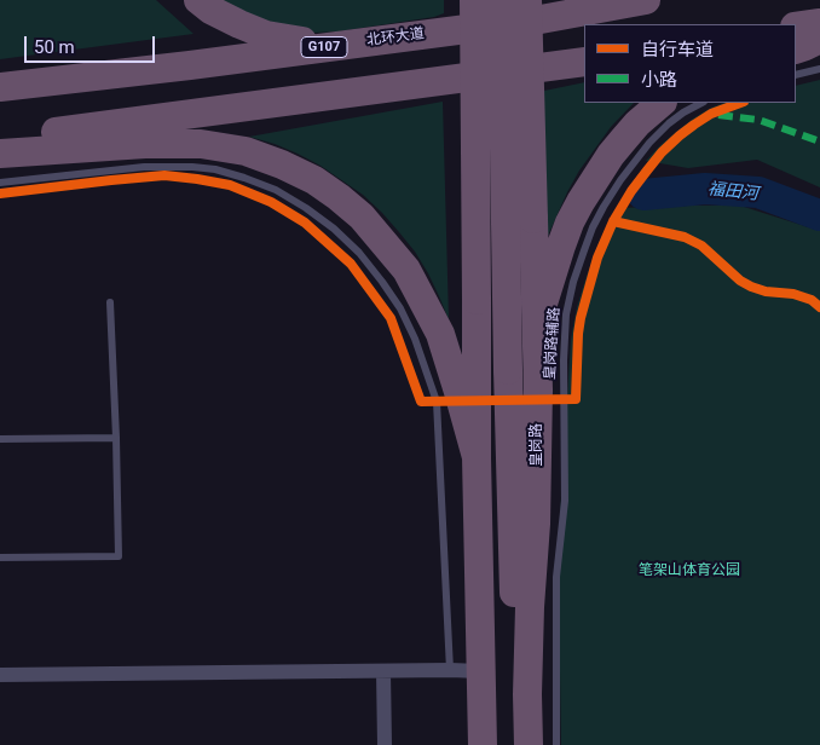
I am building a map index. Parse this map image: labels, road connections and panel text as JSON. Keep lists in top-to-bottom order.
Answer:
{
  "streets": {
    "highway": ["北环大道", "G107", "皇岗路"],
    "lane": ["皇岗路辅路"]
  },
  "water": ["福田河"],
  "parks": ["笔架山体育公园"],
  "legend": ["自行车道", "小路"],
  "scale_bar": "50 m"
}
